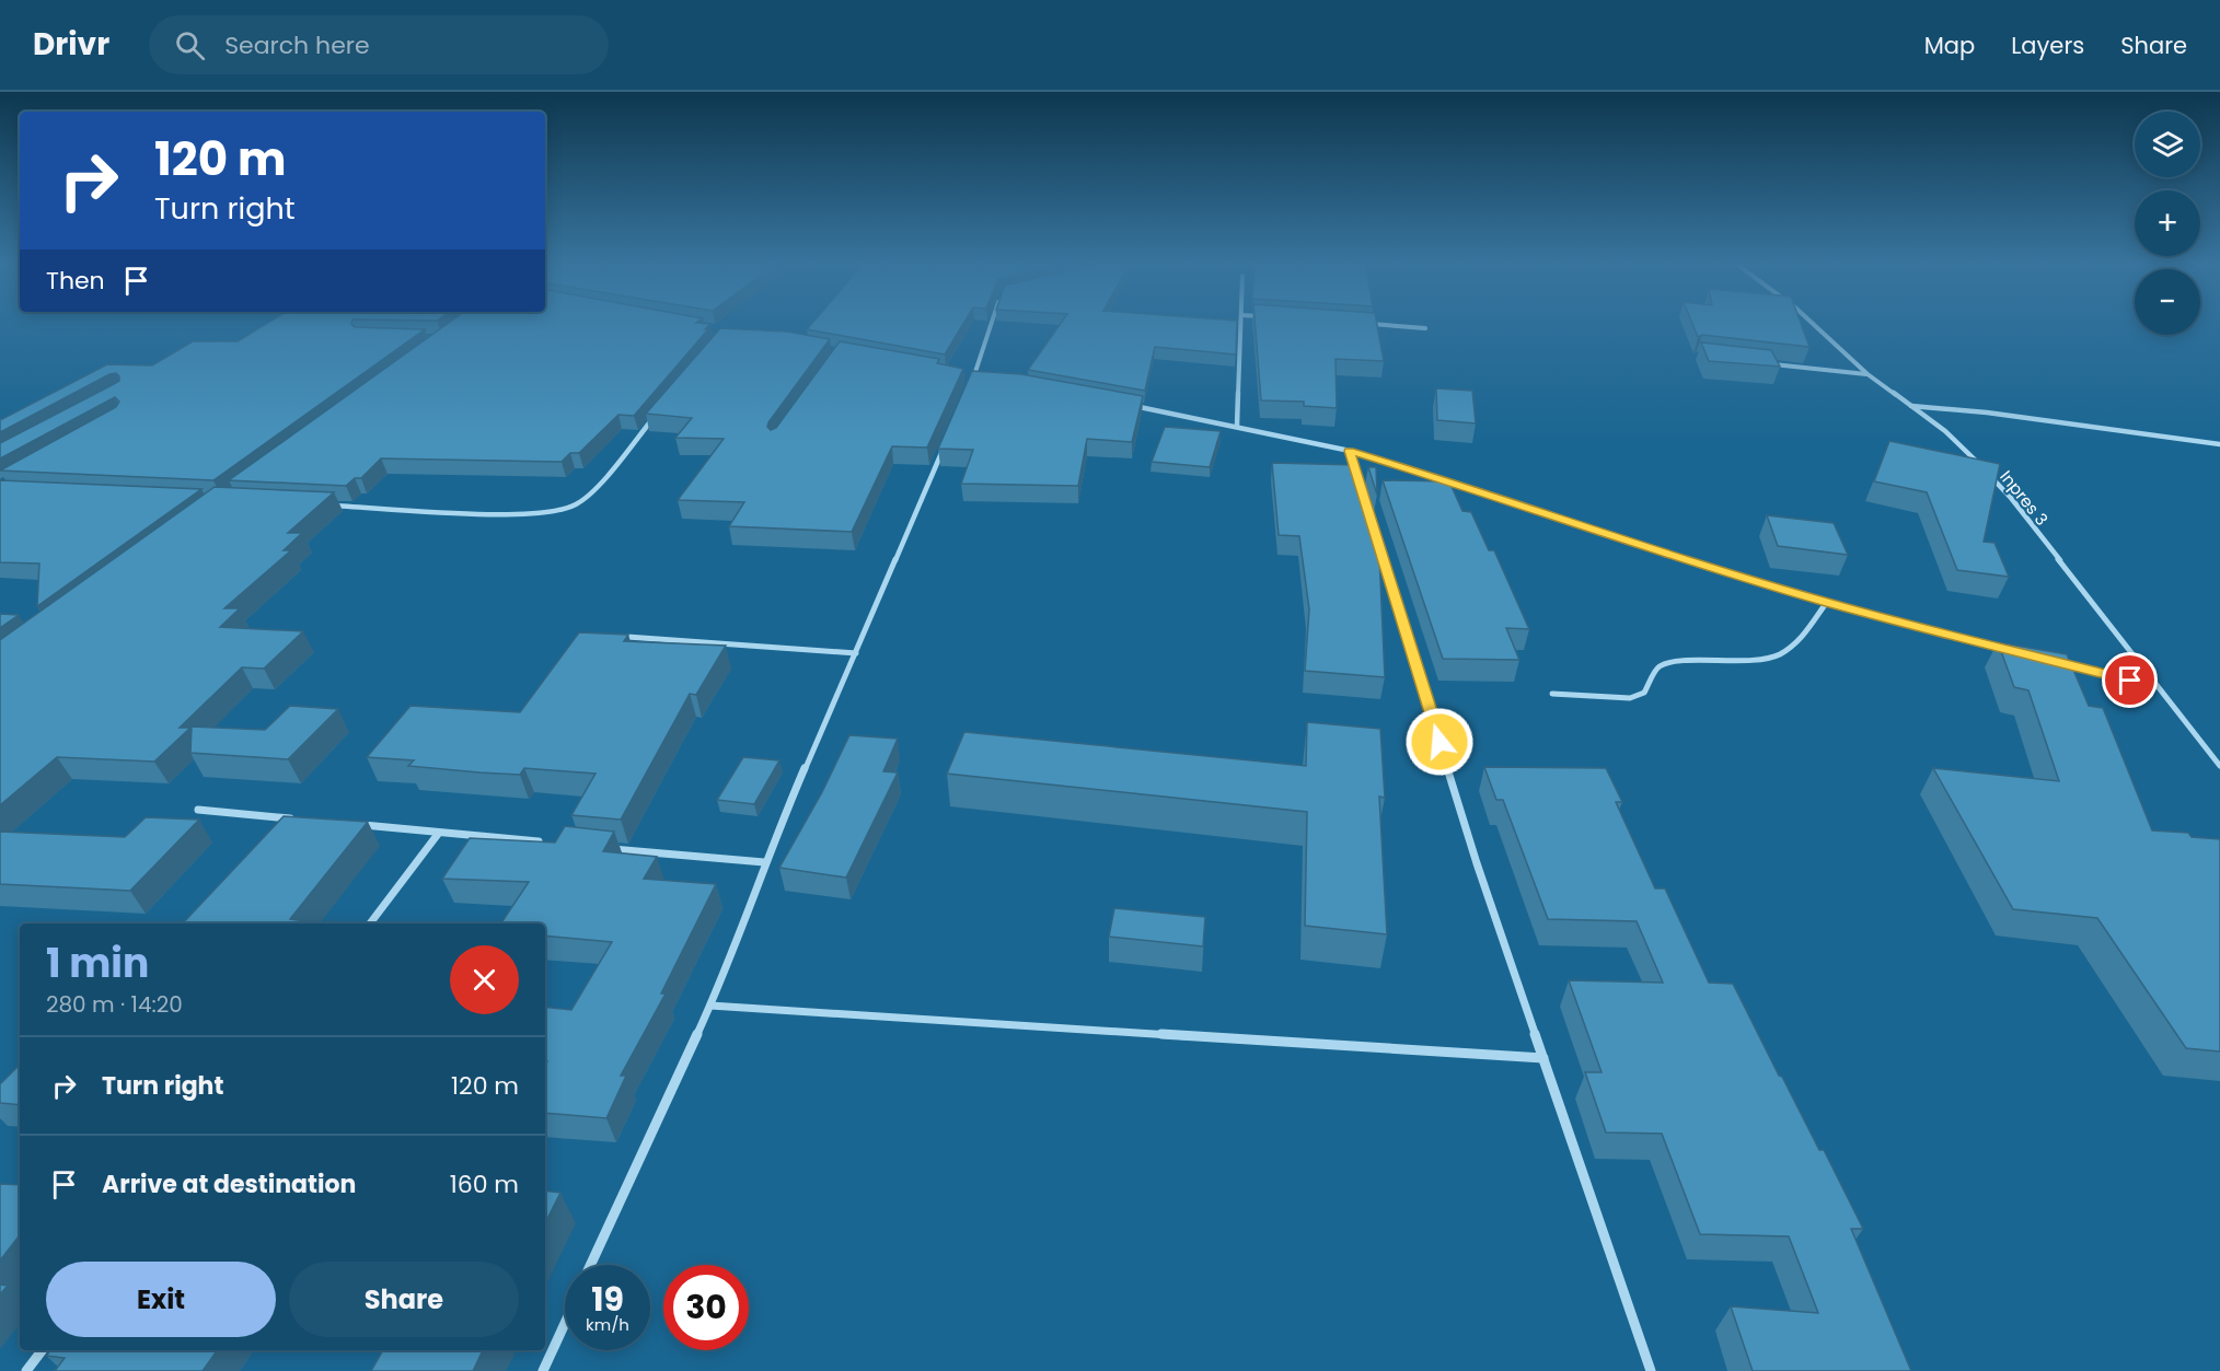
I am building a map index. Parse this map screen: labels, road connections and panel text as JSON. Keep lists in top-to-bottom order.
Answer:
{
  "streets": {
    "street": ["Inpres 3"]
  },
  "page": {
    "header": "Drivr",
    "search": "Search here",
    "nav": ["Map", "Layers", "Share"],
    "map_buttons": ["+", "−"],
    "turn": ["120 m", "Turn right"],
    "then": "Then",
    "heading": ["1 min", "280 m · 14:20"],
    "list": [
      {
        "name": "Turn right",
        "value": "120 m"
      },
      {
        "name": "Arrive at destination",
        "value": "160 m"
      }
    ],
    "buttons": ["Exit", "Share"],
    "speed": "19 km/h",
    "limit": "30"
  }
}
